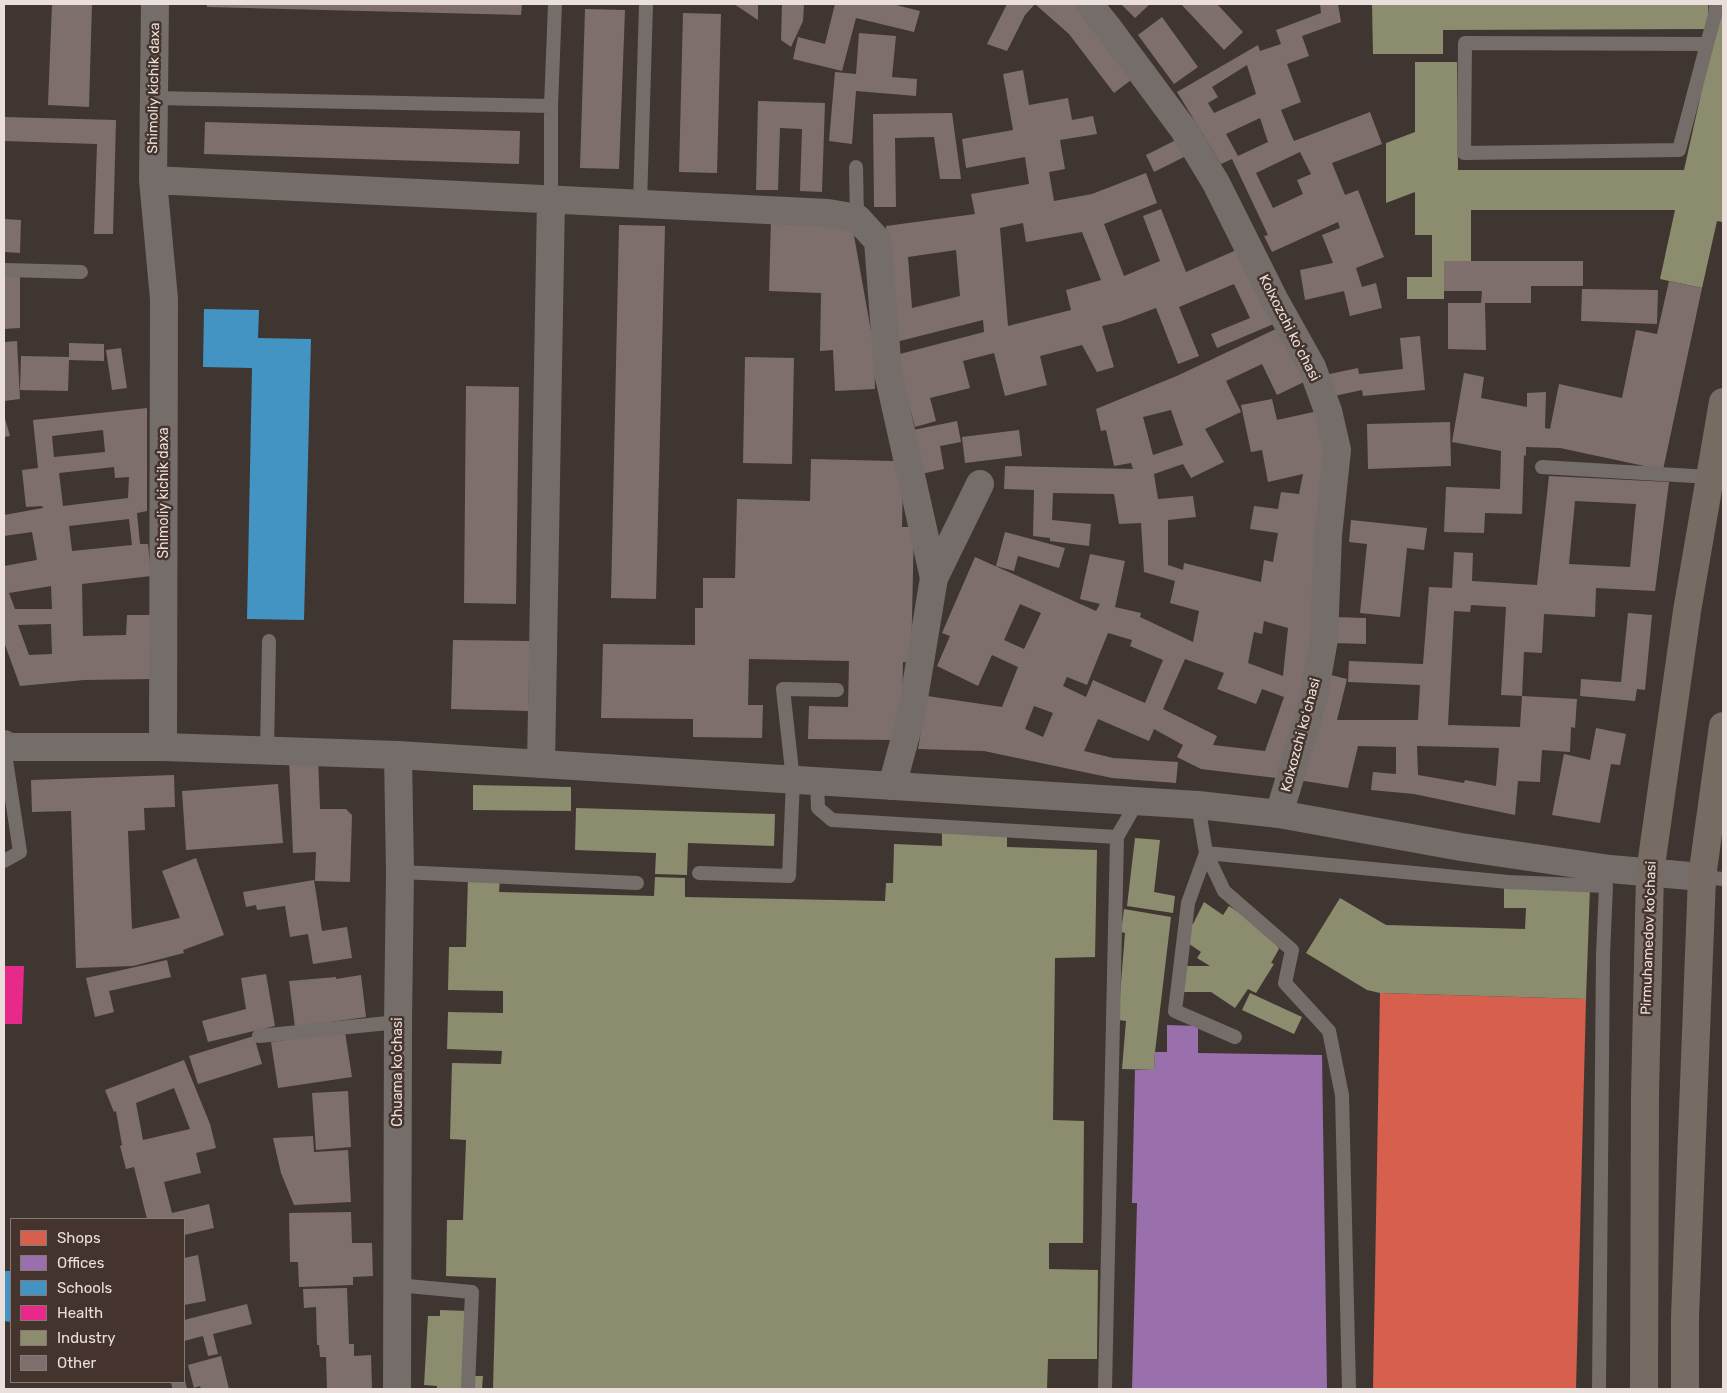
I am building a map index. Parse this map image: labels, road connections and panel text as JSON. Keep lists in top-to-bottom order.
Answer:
{
  "streets": {
    "main road": ["Pirmuhamedov ko'chasi"],
    "street": ["Shimoliy kichik daxa", "Kolxozchi koʻchasi", "Chuama ko'chasi"]
  },
  "legend": [
    "Shops",
    "Offices",
    "Schools",
    "Health",
    "Industry",
    "Other"
  ]
}
